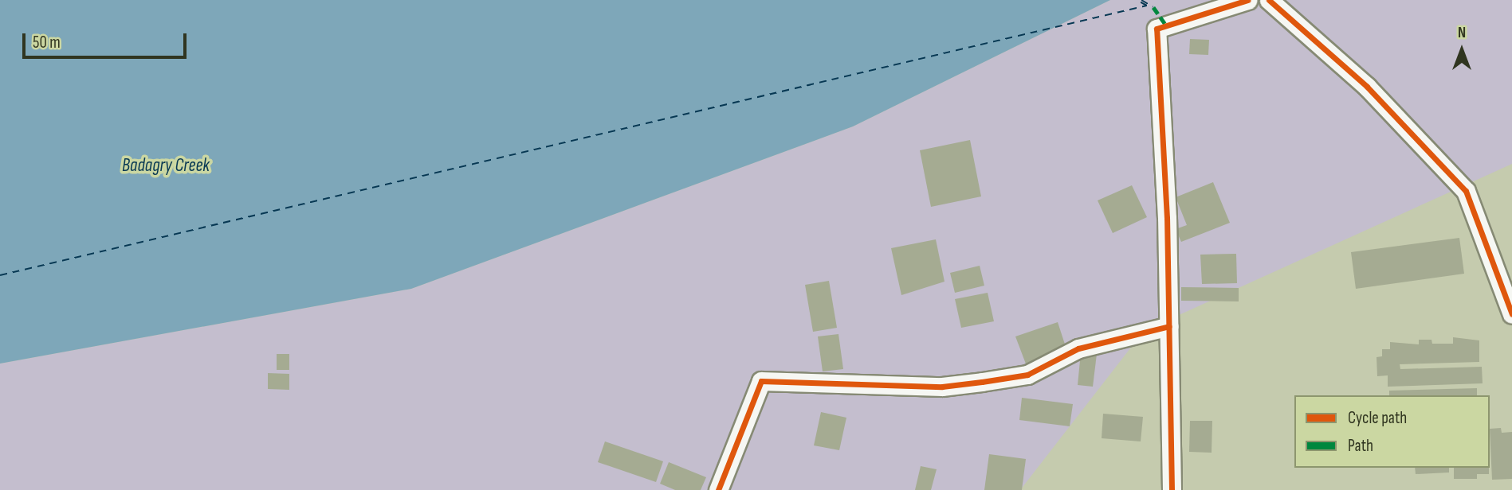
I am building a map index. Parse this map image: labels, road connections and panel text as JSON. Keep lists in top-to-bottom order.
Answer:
{
  "water": ["Badagry Creek"],
  "legend": ["Cycle path", "Path"],
  "scale_bar": "50 m",
  "north": "top"
}
